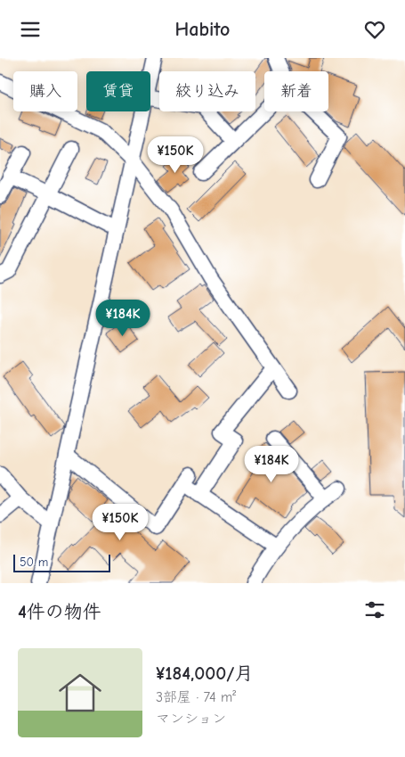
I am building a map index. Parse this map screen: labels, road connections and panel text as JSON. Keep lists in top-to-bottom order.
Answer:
{
  "scale_bar": "50 m",
  "page": {
    "header": "Habito",
    "chip": [
      "購入",
      "賃貸",
      "絞り込み",
      "新着"
    ],
    "price": [
      "¥150K",
      "¥184K",
      "¥184K",
      "¥150K"
    ],
    "scale": "50 m",
    "heading": "4件の物件",
    "list": [
      {
        "name": "¥184,000/月",
        "note": "3部屋 · 74 m² · マンション"
      }
    ]
  }
}
